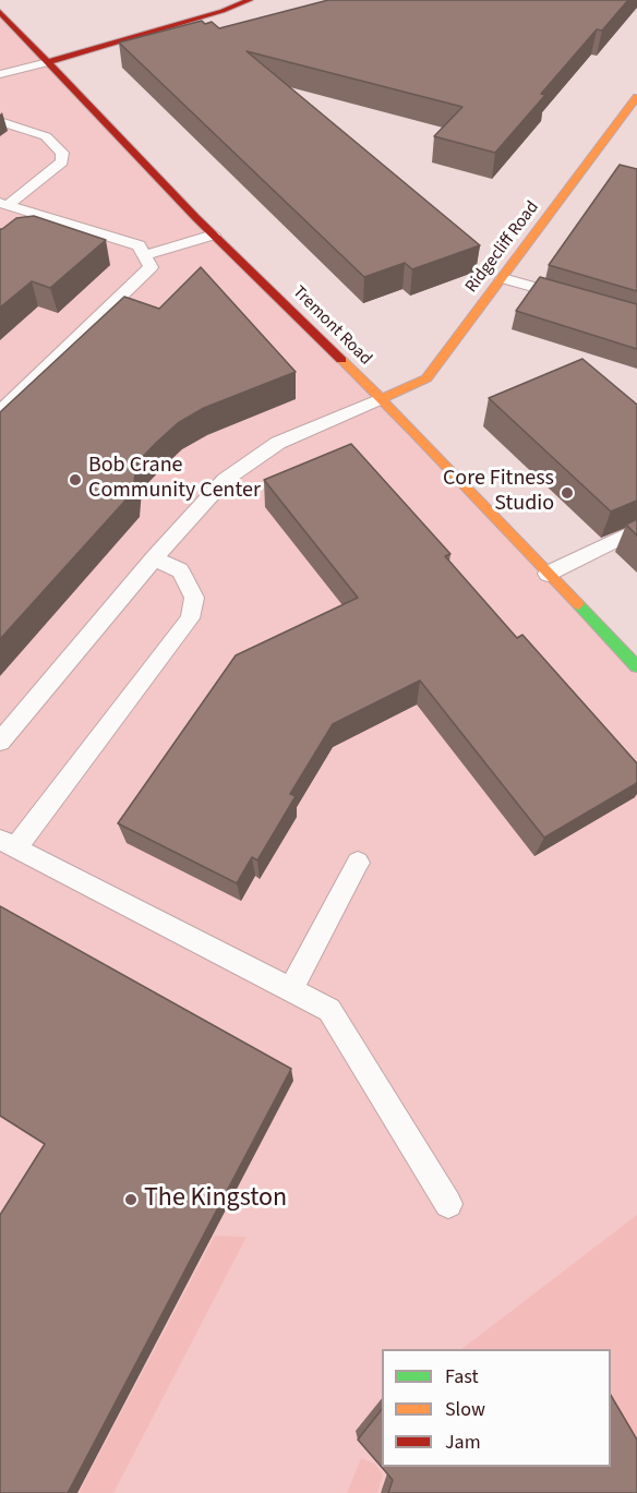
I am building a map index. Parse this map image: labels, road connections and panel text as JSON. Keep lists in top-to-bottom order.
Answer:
{
  "streets": {
    "main road": ["Ridgecliff Road", "Tremont Road"]
  },
  "crossings": [
    ["Ridgecliff Road", "Tremont Road"]
  ],
  "places": ["Bob Crane Community Center", "Core Fitness Studio", "The Kingston"],
  "legend": ["Fast", "Slow", "Jam"]
}
